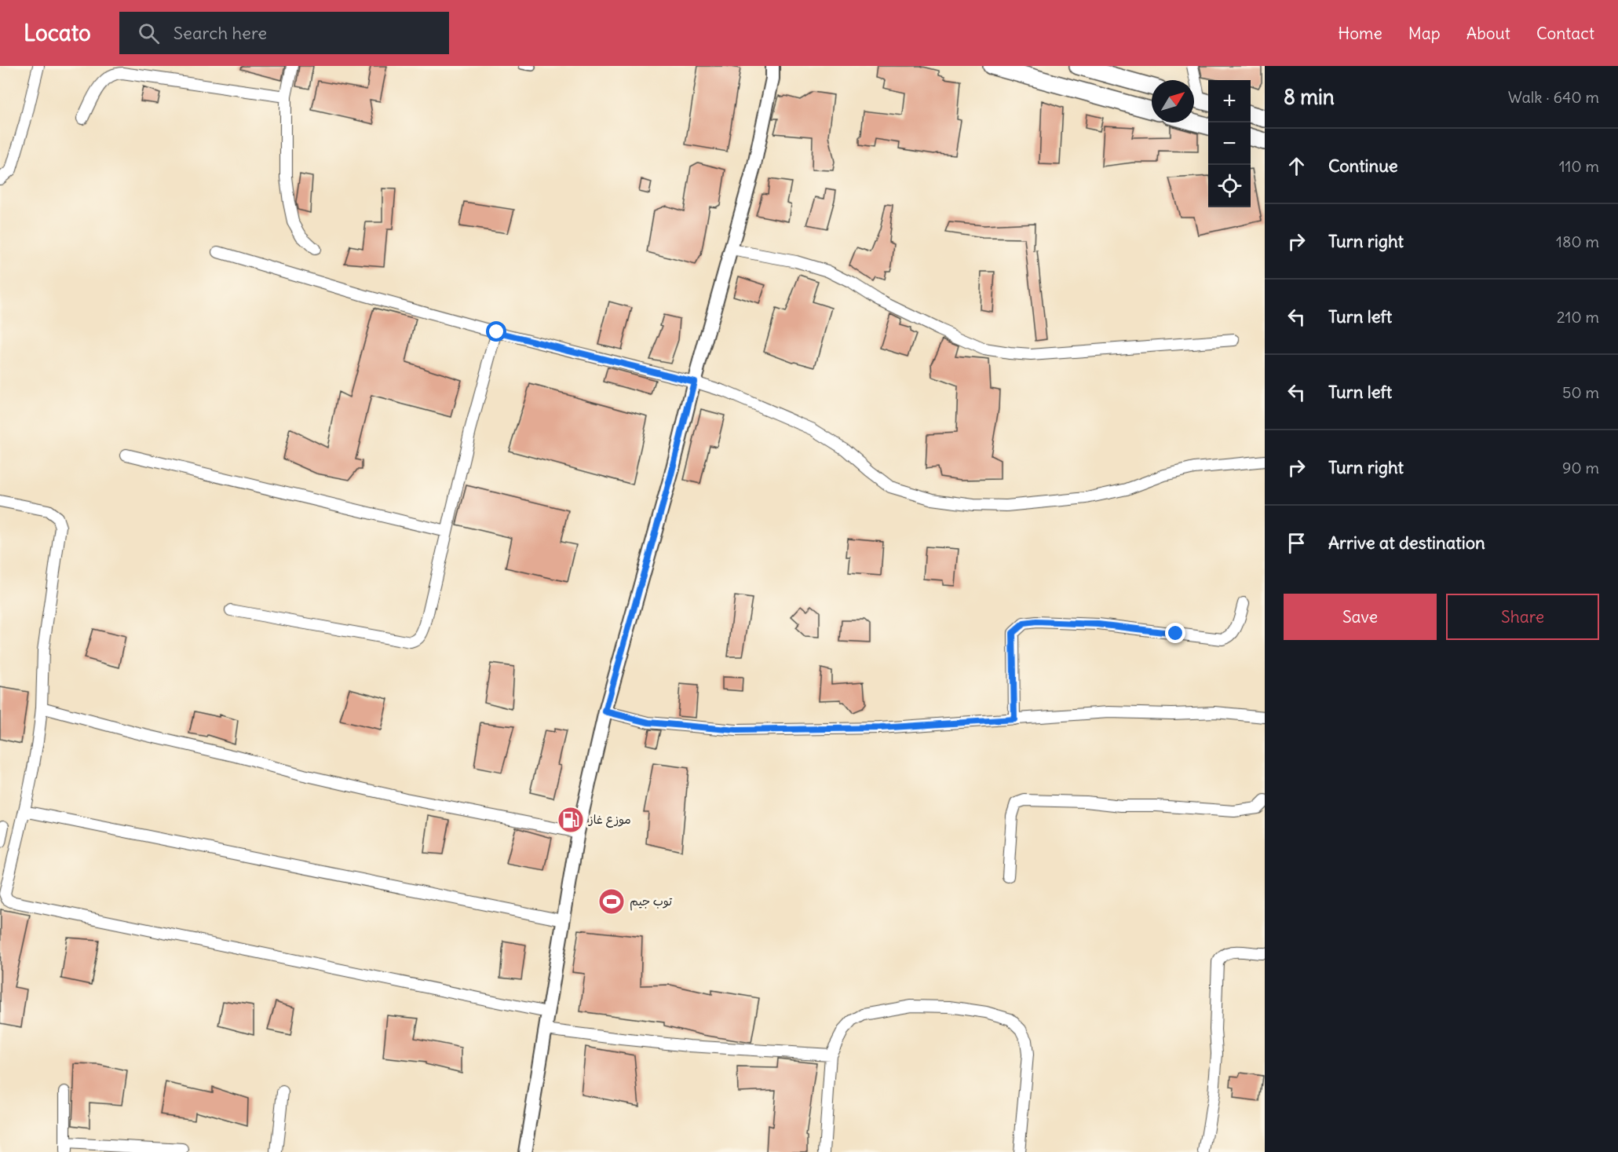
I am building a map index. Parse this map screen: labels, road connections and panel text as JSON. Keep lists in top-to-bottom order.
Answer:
{
  "places": {
    "fuel station": ["موزع غاز"],
    "sports": ["توب جيم"]
  },
  "north": "top right",
  "page": {
    "header": "Locato",
    "search": "Search here",
    "nav": [
      "Home",
      "Map",
      "About",
      "Contact"
    ],
    "heading": ["8 min", "Walk · 640 m"],
    "map_buttons": ["+", "−"],
    "list": [
      ["Continue", "110 m"],
      ["Turn right", "180 m"],
      ["Turn left", "210 m"],
      ["Turn left", "50 m"],
      ["Turn right", "90 m"],
      "Arrive at destination"
    ],
    "buttons": ["Save", "Share"]
  }
}
